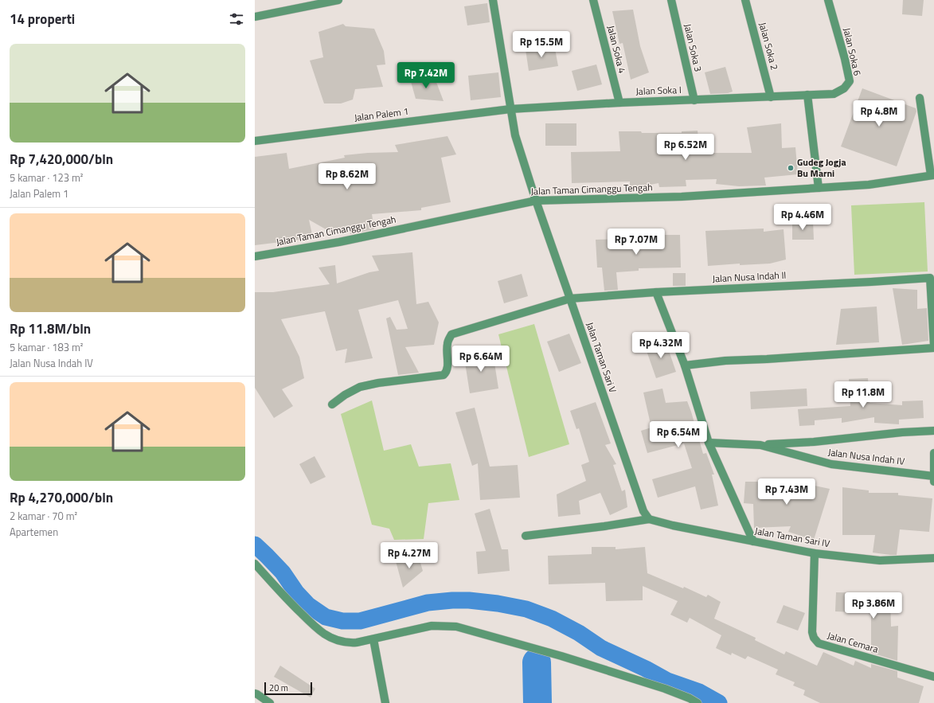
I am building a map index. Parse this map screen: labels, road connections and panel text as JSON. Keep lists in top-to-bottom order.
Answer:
{
  "streets": {
    "street": [
      "Jalan Soka 2",
      "Jalan Soka 3",
      "Jalan Soka 4",
      "Jalan Soka 6",
      "Jalan Soka I",
      "Jalan Palem 1",
      "Jalan Taman Cimanggu Tengah",
      "Jalan Nusa Indah II",
      "Jalan Taman Sari V",
      "Jalan Nusa Indah IV",
      "Jalan Taman Sari IV",
      "Jalan Cemara"
    ]
  },
  "crossings": [
    ["Jalan Soka 2", "Jalan Soka I"],
    ["Jalan Soka 3", "Jalan Soka I"],
    ["Jalan Soka 4", "Jalan Soka I"],
    ["Jalan Soka 6", "Jalan Soka I"],
    ["Jalan Soka I", "Jalan Palem 1"],
    ["Jalan Soka I", "Jalan Taman Sari V"],
    ["Jalan Palem 1", "Jalan Taman Sari V"],
    ["Jalan Taman Cimanggu Tengah", "Jalan Taman Sari V"],
    ["Jalan Nusa Indah II", "Jalan Taman Sari V"],
    ["Jalan Taman Sari V", "Jalan Taman Sari IV"],
    ["Jalan Taman Sari IV", "Jalan Cemara"]
  ],
  "places": ["Gudeg Jogja Bu Marni"],
  "scale_bar": "20 m",
  "page": {
    "heading": "14 properti",
    "price": [
      "Rp 15.5M",
      "Rp 7.42M",
      "Rp 4.8M",
      "Rp 6.52M",
      "Rp 8.62M",
      "Rp 4.46M",
      "Rp 7.07M",
      "Rp 4.32M",
      "Rp 6.64M",
      "Rp 11.8M",
      "Rp 6.54M",
      "Rp 7.43M",
      "Rp 4.27M",
      "Rp 3.86M"
    ],
    "list": [
      {
        "name": "Rp 7,420,000/bln",
        "note": "5 kamar · 123 m² · Jalan Palem 1"
      },
      {
        "name": "Rp 11.8M/bln",
        "note": "5 kamar · 183 m² · Jalan Nusa Indah IV"
      },
      {
        "name": "Rp 4,270,000/bln",
        "note": "2 kamar · 70 m² · Apartemen"
      }
    ],
    "scale": "20 m"
  }
}
